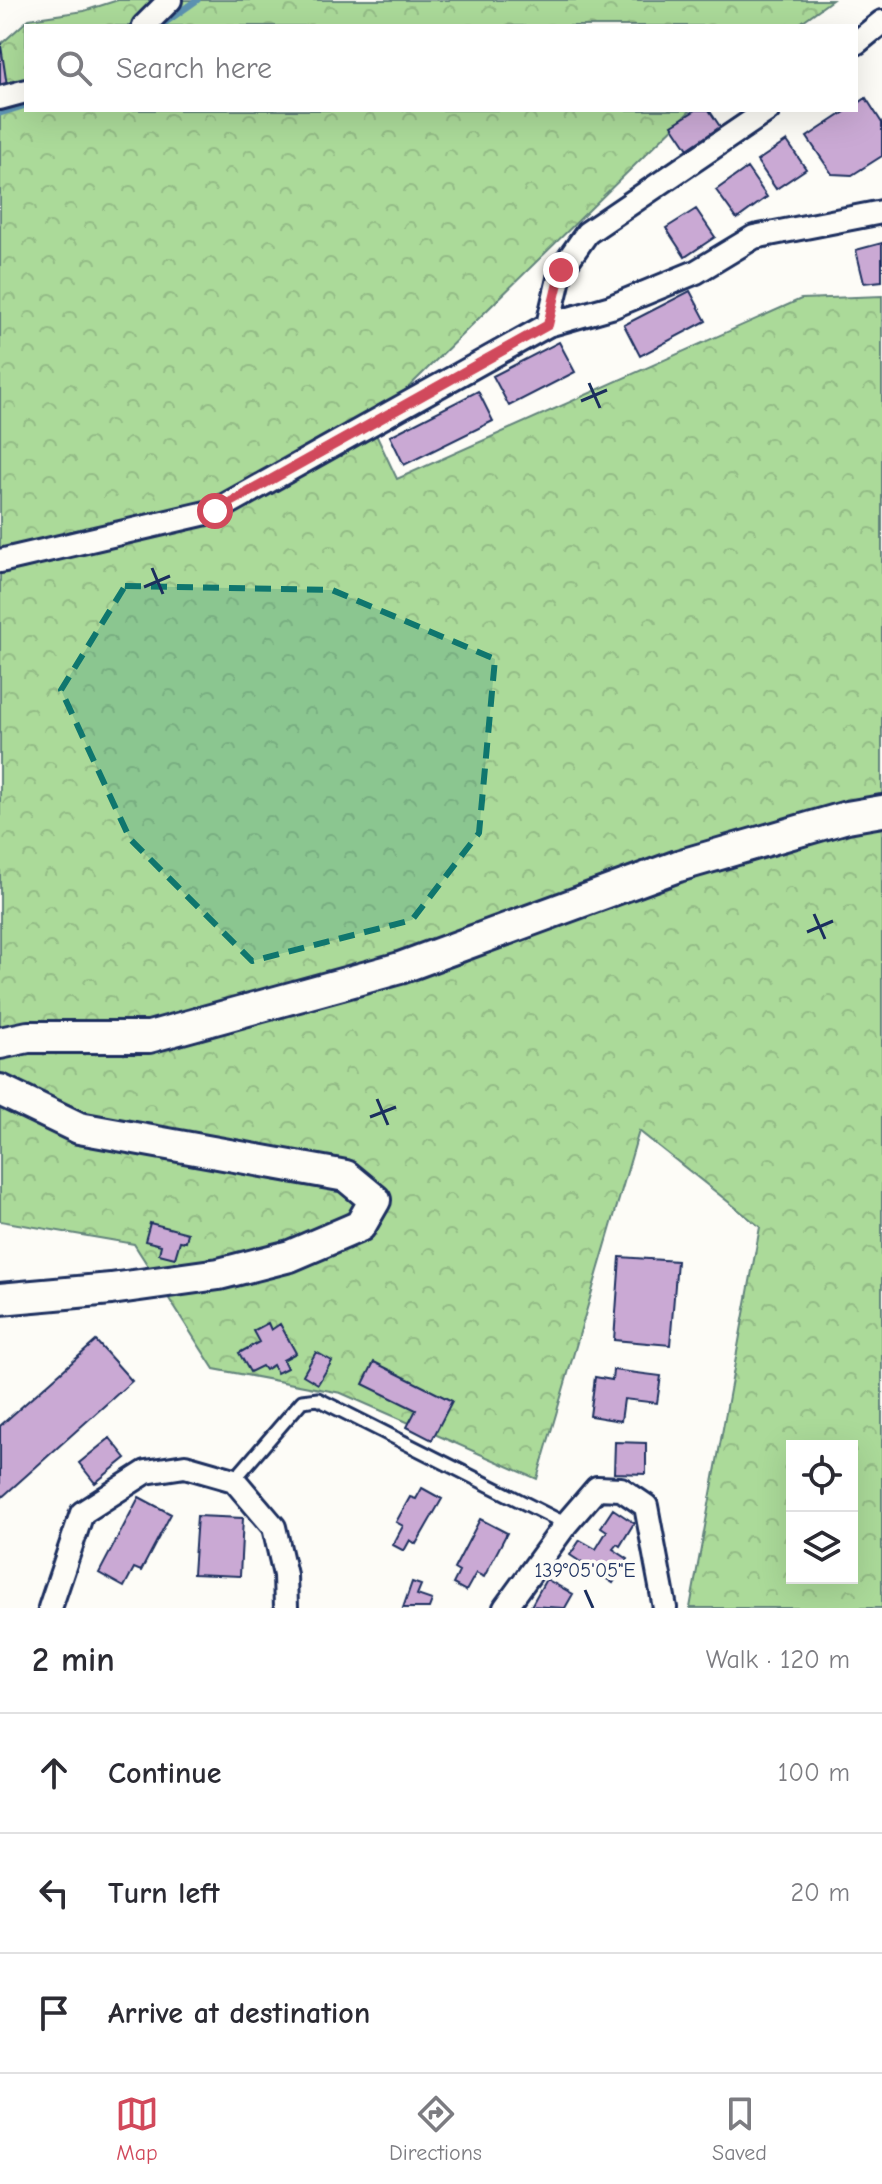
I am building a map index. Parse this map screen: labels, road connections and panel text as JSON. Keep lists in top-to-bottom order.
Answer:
{
  "page": {
    "search": "Search here",
    "heading": ["2 min", "Walk · 120 m"],
    "list": [
      ["Continue", "100 m"],
      ["Turn left", "20 m"],
      "Arrive at destination"
    ],
    "nav": ["Map", "Directions", "Saved"]
  },
  "coordinates": ["139°05'05\"E"]
}
